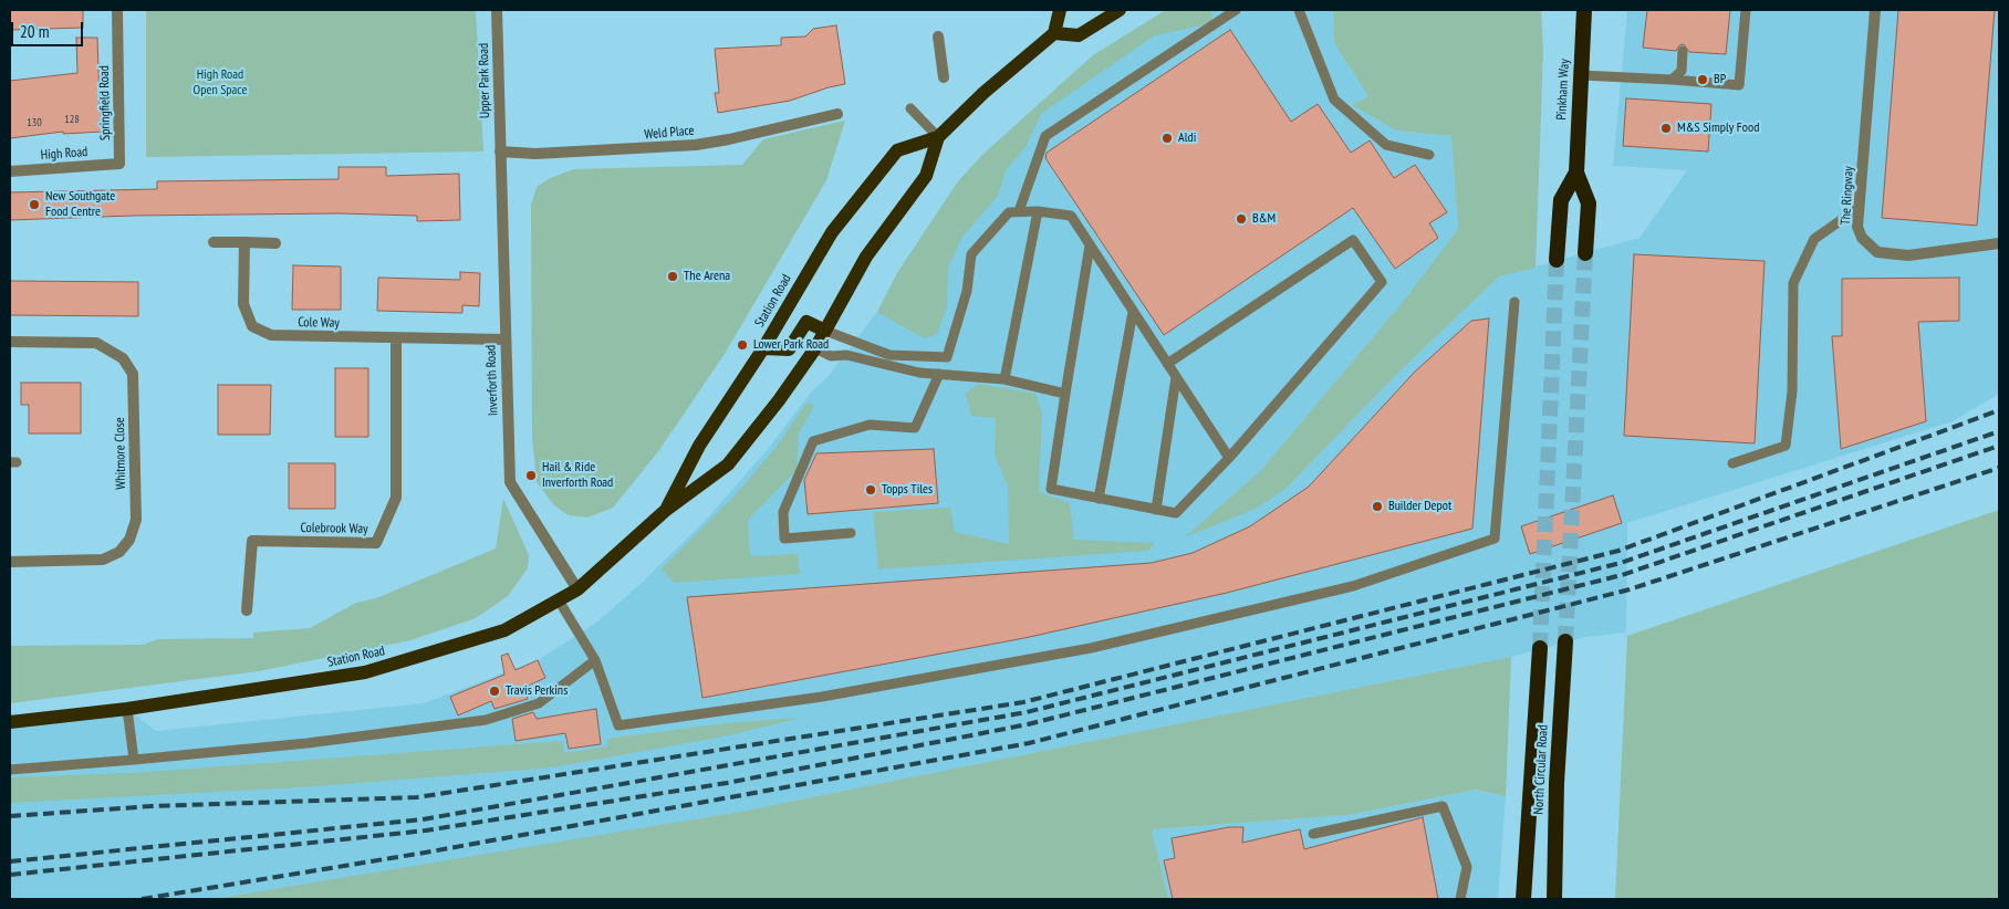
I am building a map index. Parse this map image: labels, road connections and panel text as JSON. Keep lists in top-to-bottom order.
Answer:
{
  "streets": {
    "highway": ["Pinkham Way", "North Circular Road"],
    "main road": ["Station Road"],
    "street": [
      "Upper Park Road",
      "Springfield Road",
      "Weld Place",
      "High Road",
      "The Ringway",
      "Cole Way",
      "Inverforth Road",
      "Whitmore Close",
      "Colebrook Way"
    ]
  },
  "crossings": [
    ["Upper Park Road", "Weld Place"],
    ["Upper Park Road", "Inverforth Road"],
    ["Springfield Road", "High Road"],
    ["Weld Place", "Inverforth Road"],
    ["Station Road", "Inverforth Road"],
    ["Cole Way", "Inverforth Road"],
    ["Cole Way", "Colebrook Way"]
  ],
  "parks": ["High Road Open Space"],
  "places": [
    "BP",
    "M&S Simply Food",
    "Aldi",
    "New Southgate Food Centre",
    "B&M",
    "The Arena",
    "Lower Park Road",
    "Hail & Ride Inverforth Road",
    "Topps Tiles",
    "Builder Depot",
    "Travis Perkins"
  ],
  "house_numbers": ["128", "130"],
  "scale_bar": "20 m"
}
